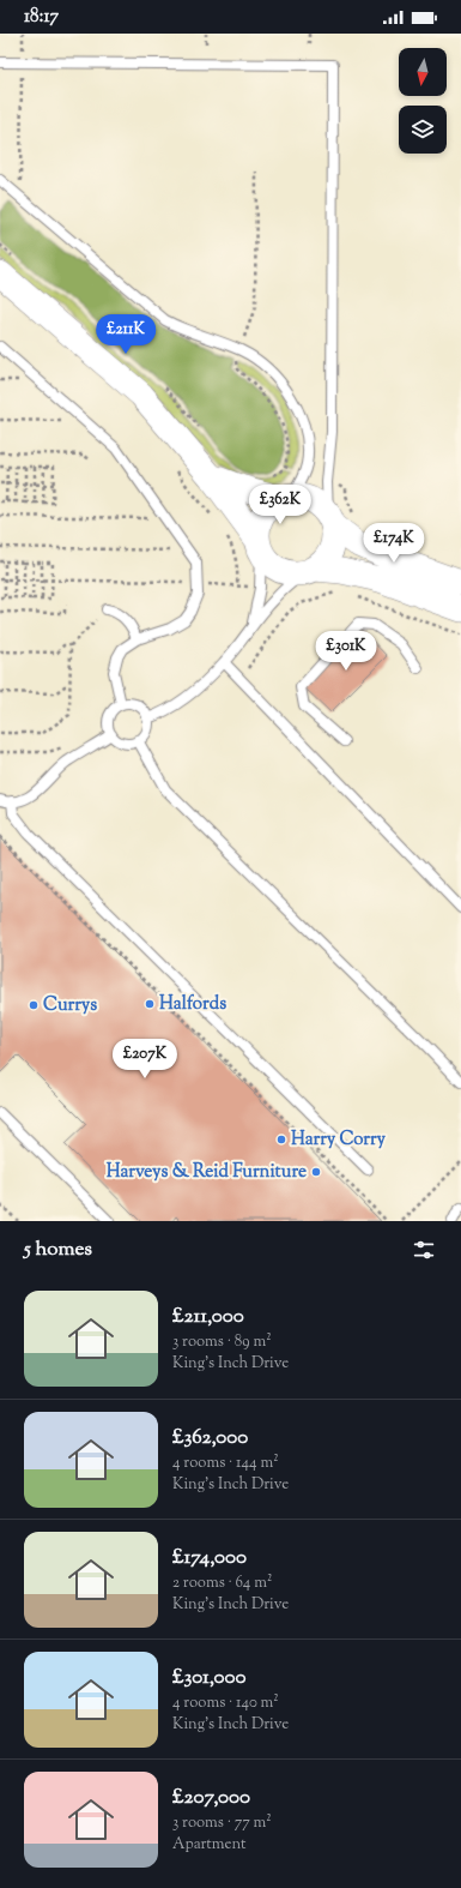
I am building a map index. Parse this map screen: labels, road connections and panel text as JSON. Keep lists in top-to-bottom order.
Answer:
{
  "places": [
    "Halfords",
    "Currys",
    "Harry Corry",
    "Harveys & Reid Furniture"
  ],
  "north": "bottom",
  "page": {
    "status": "18:17",
    "price": [
      "£211K",
      "£362K",
      "£174K",
      "£301K",
      "£207K"
    ],
    "heading": "5 homes",
    "list": [
      {
        "name": "£211,000",
        "note": "3 rooms · 89 m² · King's Inch Drive"
      },
      {
        "name": "£362,000",
        "note": "4 rooms · 144 m² · King's Inch Drive"
      },
      {
        "name": "£174,000",
        "note": "2 rooms · 64 m² · King's Inch Drive"
      },
      {
        "name": "£301,000",
        "note": "4 rooms · 140 m² · King's Inch Drive"
      },
      {
        "name": "£207,000",
        "note": "3 rooms · 77 m² · Apartment"
      }
    ]
  }
}
